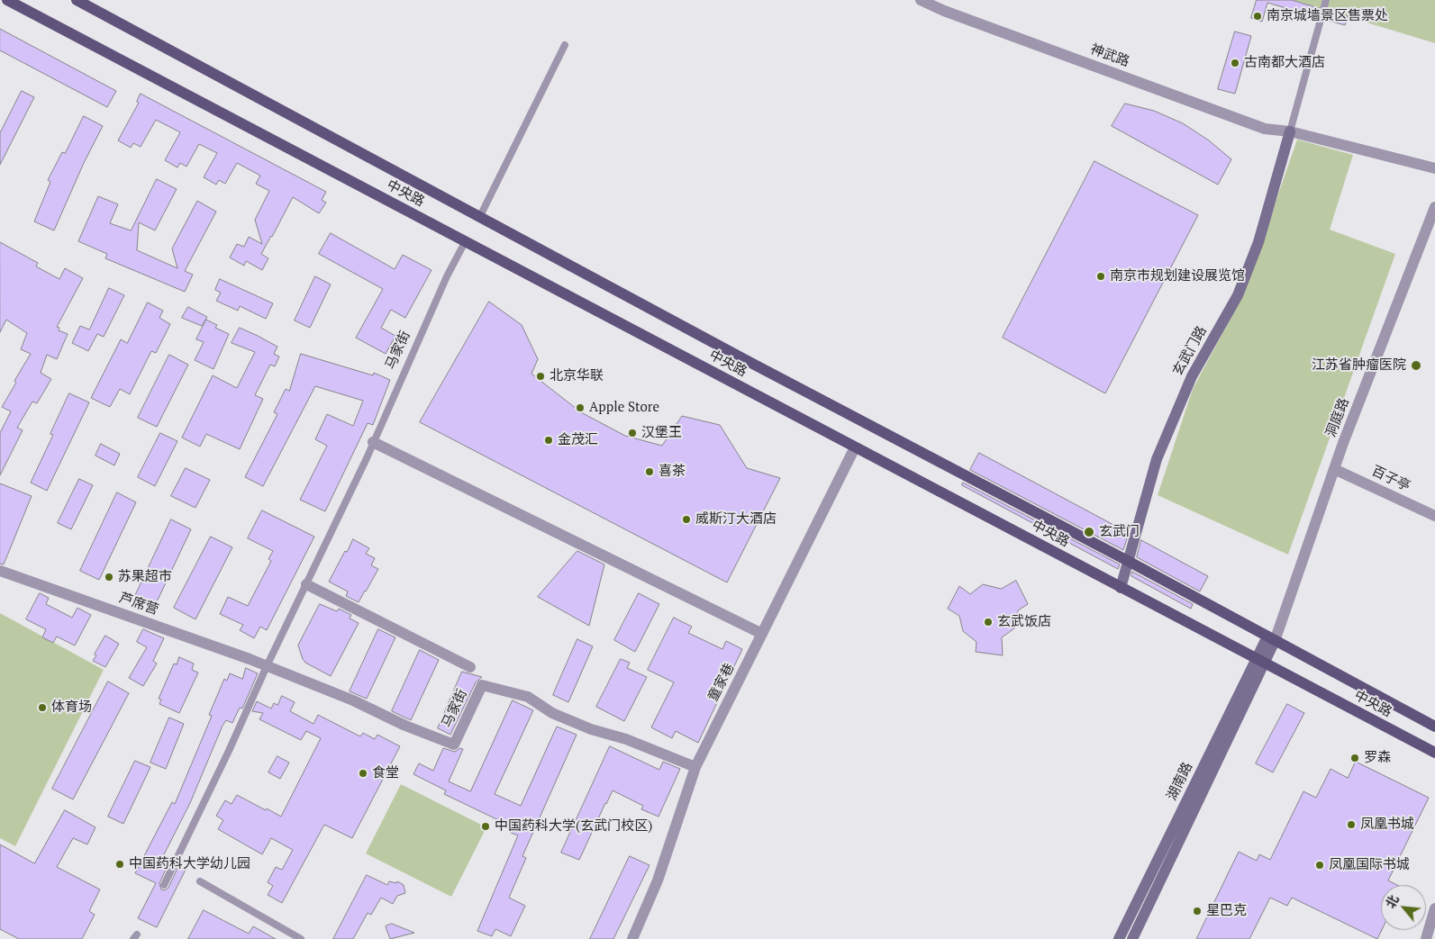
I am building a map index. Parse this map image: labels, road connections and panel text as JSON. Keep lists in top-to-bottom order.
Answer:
{
  "streets": {
    "main road": ["中央路", "玄武门路", "湖南路"],
    "street": [
      "神武路",
      "马家街",
      "洞庭路",
      "百子亭",
      "芦席营",
      "童家巷"
    ]
  },
  "crossings": [
    ["神武路", "玄武门路"],
    ["中央路", "马家街"],
    ["中央路", "玄武门路"],
    ["中央路", "洞庭路"],
    ["中央路", "童家巷"],
    ["中央路", "湖南路"],
    ["马家街", "芦席营"],
    ["马家街", "童家巷"],
    ["洞庭路", "百子亭"],
    ["洞庭路", "湖南路"]
  ],
  "places": [
    "南京城墙景区售票处",
    "古南都大酒店",
    "南京市规划建设展览馆",
    "江苏省肿瘤医院",
    "北京华联",
    "Apple Store",
    "汉堡王",
    "金茂汇",
    "喜茶",
    "威斯汀大酒店",
    "玄武门",
    "苏果超市",
    "玄武饭店",
    "体育场",
    "罗森",
    "食堂",
    "凤凰书城",
    "中国药科大学(玄武门校区)",
    "中国药科大学幼儿园",
    "凤凰国际书城",
    "星巴克"
  ],
  "north": "top left"
}
